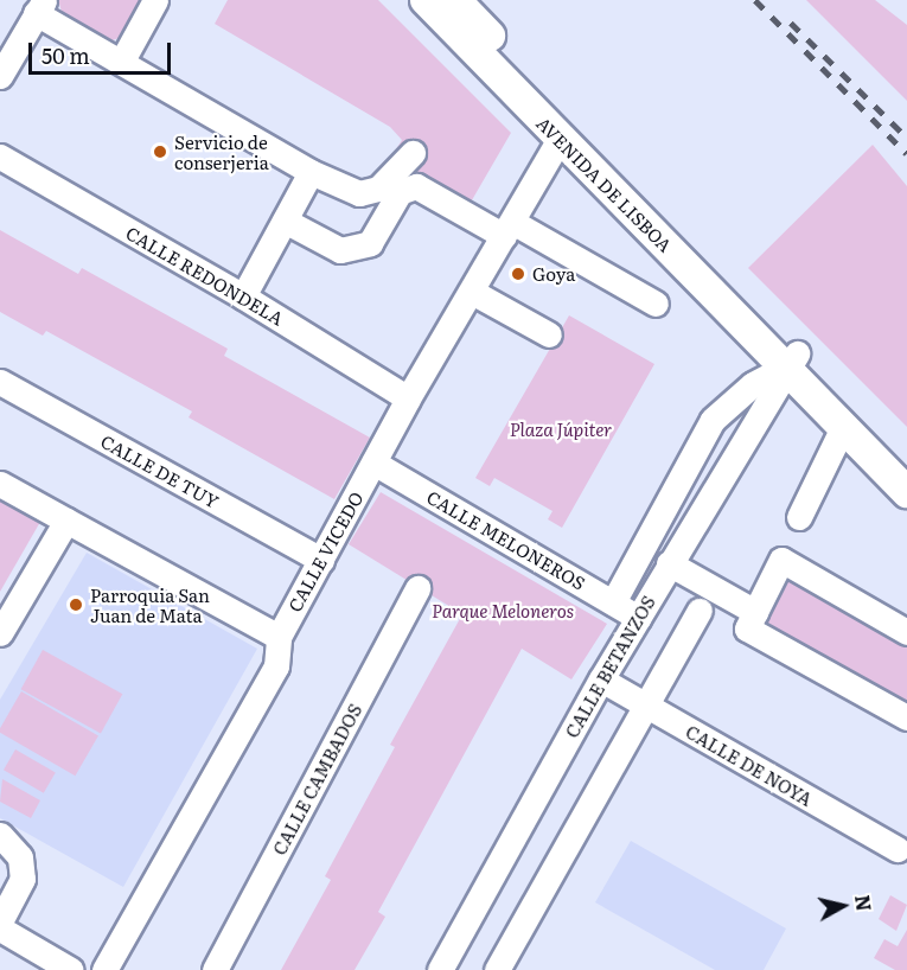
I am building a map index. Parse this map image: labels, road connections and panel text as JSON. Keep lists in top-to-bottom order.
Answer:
{
  "streets": {
    "main road": ["AVENIDA DE LISBOA"],
    "street": [
      "CALLE REDONDELA",
      "CALLE DE TUY",
      "CALLE MELONEROS",
      "CALLE VICEDO",
      "CALLE BETANZOS",
      "CALLE DE NOYA",
      "CALLE CAMBADOS"
    ]
  },
  "crossings": [
    ["AVENIDA DE LISBOA", "CALLE VICEDO"],
    ["AVENIDA DE LISBOA", "CALLE BETANZOS"],
    ["CALLE REDONDELA", "CALLE VICEDO"],
    ["CALLE DE TUY", "CALLE VICEDO"],
    ["CALLE MELONEROS", "CALLE VICEDO"],
    ["CALLE MELONEROS", "CALLE BETANZOS"],
    ["CALLE BETANZOS", "CALLE DE NOYA"]
  ],
  "parks": ["Plaza Júpiter", "Parque Meloneros"],
  "places": ["Servicio de conserjeria", "Goya", "Parroquia San Juan de Mata"],
  "scale_bar": "50 m",
  "north": "right"
}
